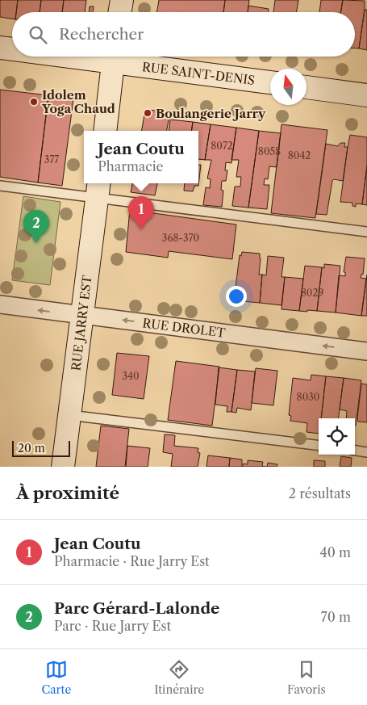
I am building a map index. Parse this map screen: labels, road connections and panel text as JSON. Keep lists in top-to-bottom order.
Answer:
{
  "streets": {
    "main road": ["RUE SAINT-DENIS", "RUE JARRY EST"],
    "street": ["RUE DROLET"]
  },
  "crossings": [
    ["RUE JARRY EST", "RUE DROLET"]
  ],
  "one_way": ["RUE DROLET"],
  "places": ["Idolem Yoga Chaud", "Boulangerie Jarry"],
  "house_numbers": [
    "8072",
    "8058",
    "8042",
    "377",
    "368-370",
    "8029",
    "340",
    "8030"
  ],
  "scale_bar": "20 m",
  "north": "top",
  "page": {
    "search": "Rechercher",
    "popup": ["Jean Coutu", "Pharmacie"],
    "pins": ["1", "2"],
    "scale": "20 m",
    "heading": ["À proximité", "2 résultats"],
    "list": [
      {
        "mark": "1",
        "name": "Jean Coutu",
        "note": "Pharmacie · Rue Jarry Est",
        "value": "40 m"
      },
      {
        "mark": "2",
        "name": "Parc Gérard-Lalonde",
        "note": "Parc · Rue Jarry Est",
        "value": "70 m"
      }
    ],
    "nav": ["Carte", "Itinéraire", "Favoris"]
  }
}
